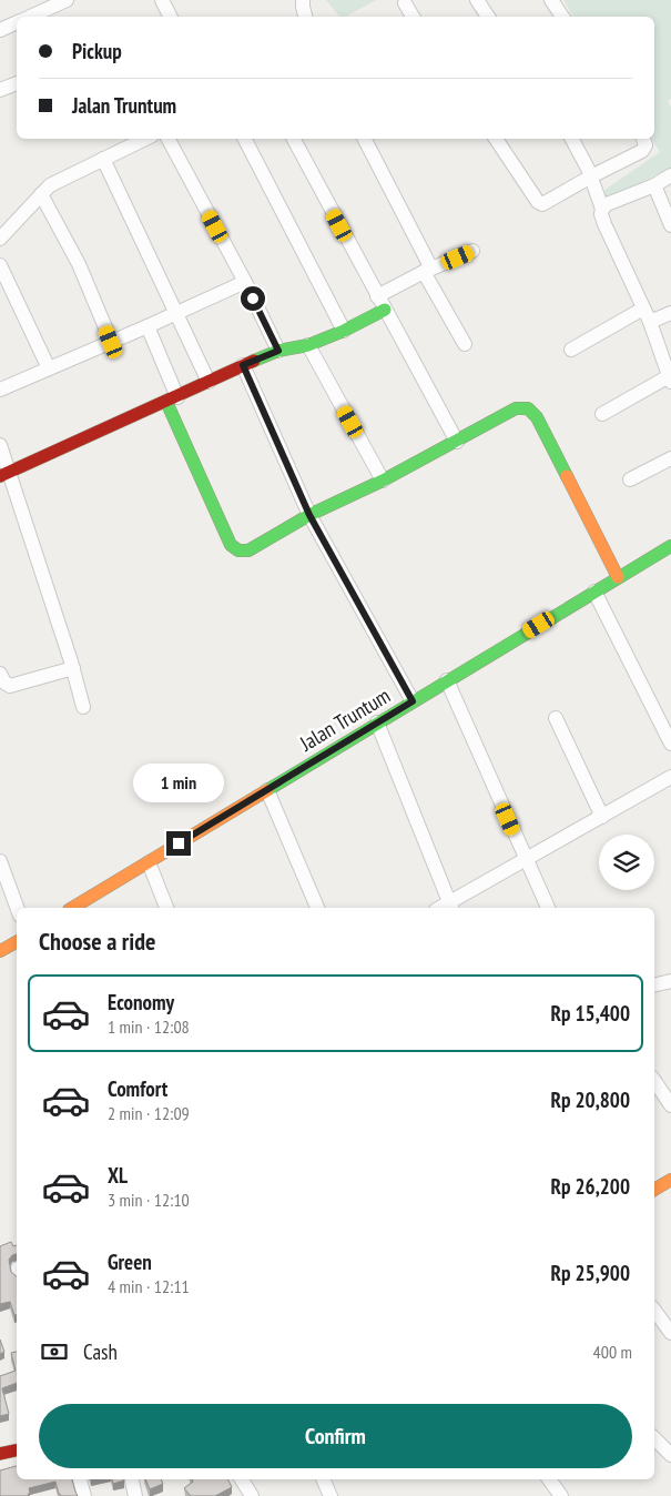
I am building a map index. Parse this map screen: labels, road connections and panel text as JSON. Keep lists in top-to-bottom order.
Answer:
{
  "streets": {
    "street": ["Jalan Truntum"]
  },
  "page": {
    "banner": ["Pickup", "Jalan Truntum"],
    "bubble": "1 min",
    "heading": "Choose a ride",
    "list": [
      {
        "name": "Economy",
        "note": "1 min · 12:08",
        "value": "Rp 15,400"
      },
      {
        "name": "Comfort",
        "note": "2 min · 12:09",
        "value": "Rp 20,800"
      },
      {
        "name": "XL",
        "note": "3 min · 12:10",
        "value": "Rp 26,200"
      },
      {
        "name": "Green",
        "note": "4 min · 12:11",
        "value": "Rp 25,900"
      }
    ],
    "pay": ["Cash", "400 m"],
    "buttons": "Confirm"
  }
}
